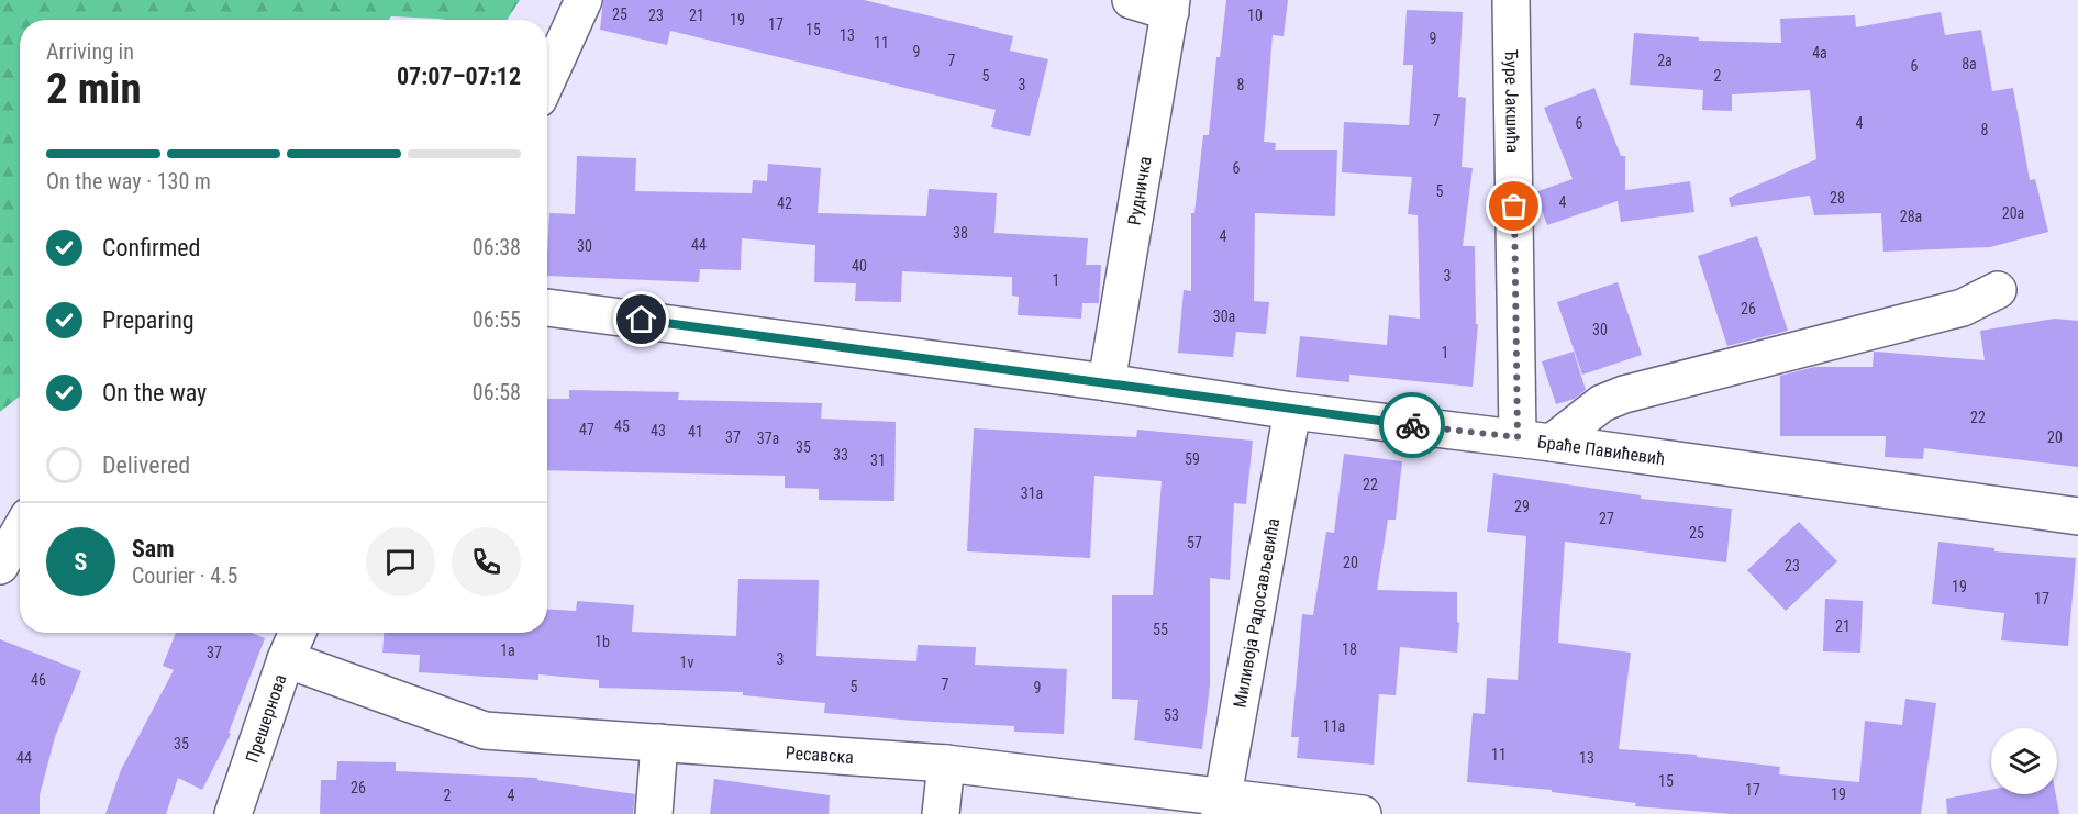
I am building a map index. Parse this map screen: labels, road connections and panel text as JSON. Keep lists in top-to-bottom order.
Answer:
{
  "streets": {
    "street": [
      "Ђуре Јакшића",
      "Рудничка",
      "Браће Павићевић",
      "Миливоја Радосављевића",
      "Прешернова",
      "Ресавска"
    ]
  },
  "crossings": [
    ["Ђуре Јакшића", "Браће Павићевић"],
    ["Рудничка", "Браће Павићевић"],
    ["Браће Павићевић", "Миливоја Радосављевића"],
    ["Миливоја Радосављевића", "Ресавска"],
    ["Прешернова", "Ресавска"]
  ],
  "house_numbers": [
    "25",
    "23",
    "21",
    "10",
    "19",
    "17",
    "15",
    "13",
    "9",
    "11",
    "9",
    "4a",
    "7",
    "2a",
    "8a",
    "6",
    "5",
    "2",
    "3",
    "8",
    "7",
    "6",
    "4",
    "8",
    "6",
    "5",
    "28",
    "4",
    "42",
    "20a",
    "28a",
    "38",
    "4",
    "44",
    "30",
    "40",
    "3",
    "1",
    "26",
    "30a",
    "30",
    "1",
    "22",
    "45",
    "47",
    "43",
    "41",
    "37",
    "20",
    "37a",
    "35",
    "33",
    "59",
    "31",
    "22",
    "31a",
    "29",
    "27",
    "25",
    "57",
    "20",
    "23",
    "19",
    "17",
    "21",
    "55",
    "1b",
    "18",
    "1a",
    "37",
    "3",
    "1v",
    "46",
    "7",
    "5",
    "9",
    "53",
    "11a",
    "35",
    "11",
    "44",
    "13",
    "15",
    "26",
    "17",
    "19",
    "2",
    "4"
  ],
  "page": {
    "heading": ["2 min", "Arriving in", "07:07–07:12"],
    "panel": ["Sam", "Courier · 4.5"],
    "bar": "On the way · 130 m",
    "list": [
      ["Confirmed", "06:38"],
      ["Preparing", "06:55"],
      ["On the way", "06:58"],
      "Delivered"
    ],
    "round": "S"
  }
}
